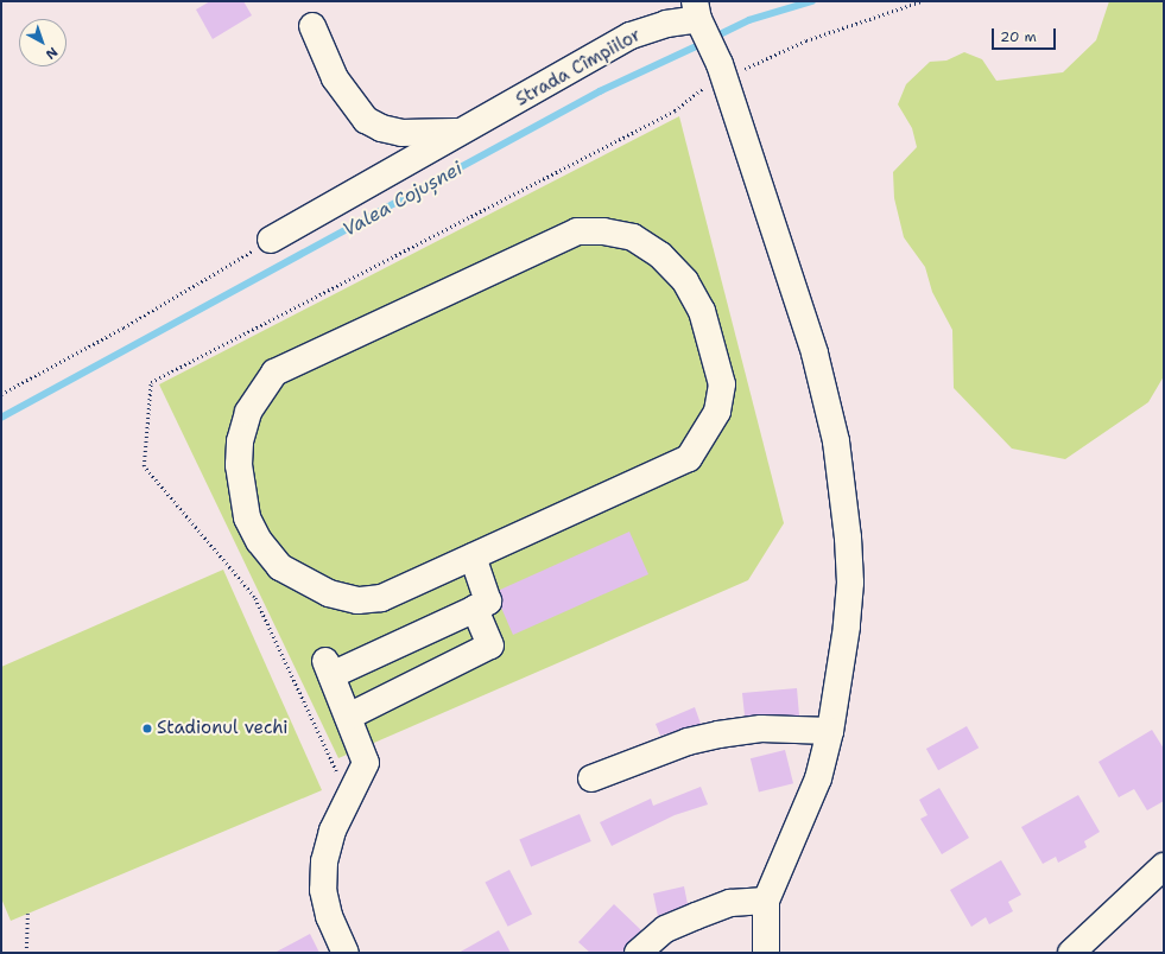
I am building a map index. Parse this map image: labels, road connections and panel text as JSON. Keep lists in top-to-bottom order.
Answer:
{
  "streets": {
    "street": ["Strada Cîmpiilor"]
  },
  "water": ["Valea Cojușnei"],
  "places": ["Stadionul vechi"],
  "scale_bar": "20 m",
  "north": "bottom right"
}
